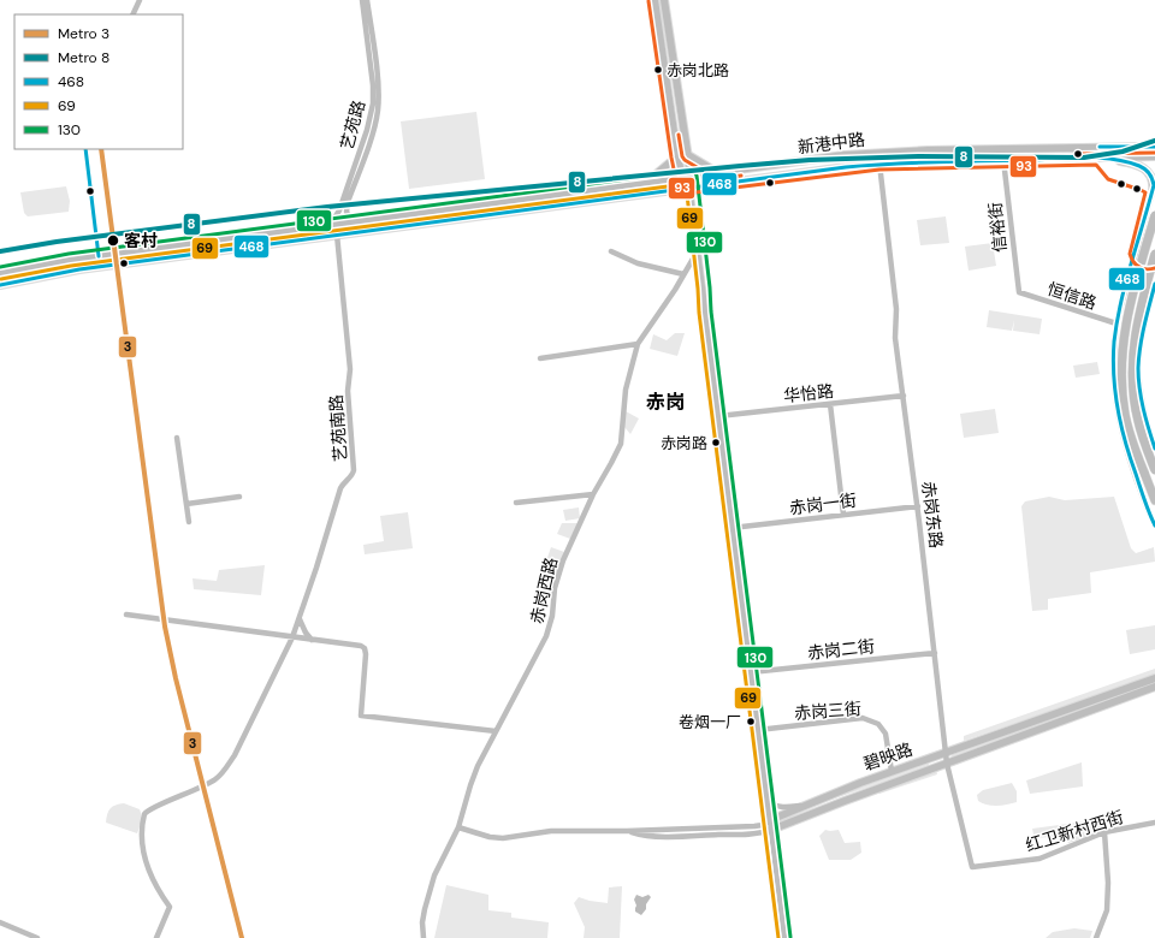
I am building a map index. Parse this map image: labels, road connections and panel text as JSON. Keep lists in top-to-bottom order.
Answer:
{
  "streets": {
    "main road": ["新港中路", "碧映路"],
    "street": [
      "艺苑路",
      "信裕街",
      "恒信路",
      "华怡路",
      "艺苑南路",
      "赤岗一街",
      "赤岗东路",
      "赤岗西路",
      "赤岗二街",
      "赤岗三街",
      "红卫新村西街"
    ]
  },
  "crossings": [
    ["艺苑路", "新港中路"],
    ["新港中路", "信裕街"],
    ["新港中路", "艺苑南路"],
    ["新港中路", "赤岗东路"],
    ["信裕街", "恒信路"],
    ["华怡路", "赤岗东路"],
    ["赤岗一街", "赤岗东路"],
    ["赤岗东路", "赤岗二街"],
    ["赤岗东路", "碧映路"],
    ["赤岗东路", "红卫新村西街"],
    ["赤岗西路", "碧映路"],
    ["赤岗三街", "碧映路"]
  ],
  "districts": ["赤岗"],
  "places": [
    "赤岗北路",
    "客村",
    "赤岗路",
    "卷烟一厂"
  ],
  "lines": [
    "transit line 93",
    "metro line 8",
    "transit line 468",
    "metro line 3",
    "transit line 130",
    "transit line 69"
  ],
  "legend": [
    "Metro 3",
    "Metro 8",
    "468",
    "69",
    "130"
  ]
}
